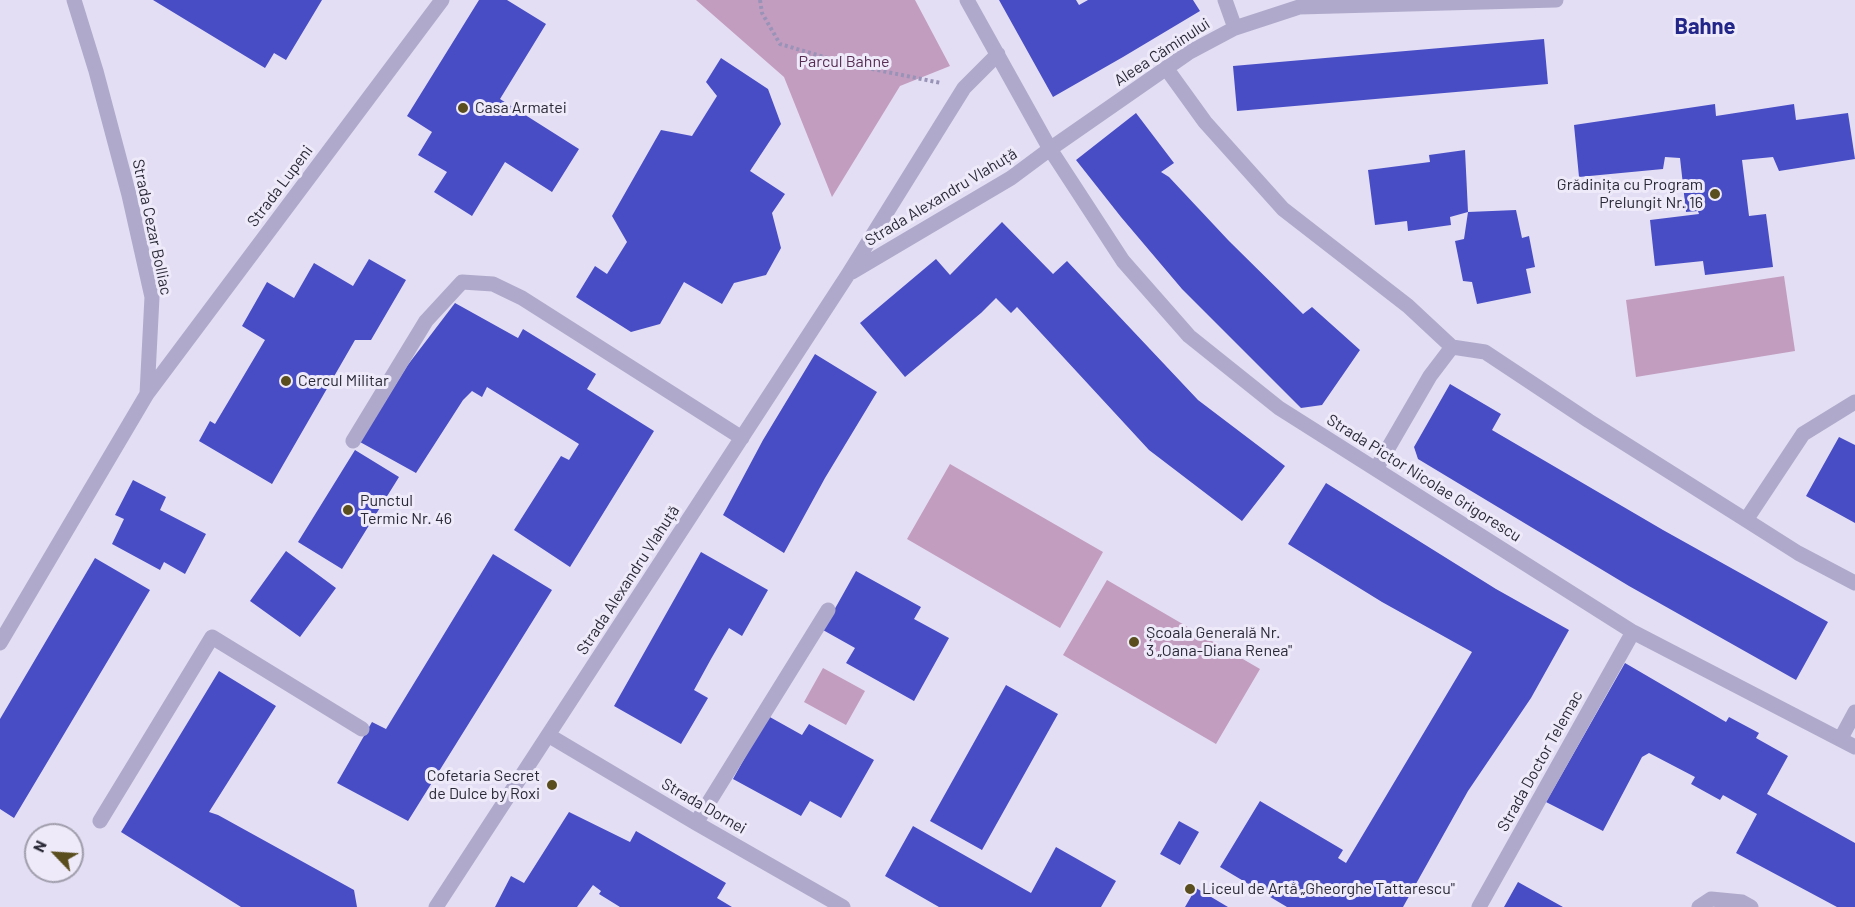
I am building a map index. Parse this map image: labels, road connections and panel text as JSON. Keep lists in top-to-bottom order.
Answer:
{
  "streets": {
    "street": [
      "Aleea Căminului",
      "Strada Lupeni",
      "Strada Alexandru Vlahuță",
      "Strada Cezar Bolliac",
      "Strada Pictor Nicolae Grigorescu",
      "Strada Doctor Telemac",
      "Strada Dornei"
    ]
  },
  "crossings": [
    ["Aleea Căminului", "Strada Alexandru Vlahuță"],
    ["Aleea Căminului", "Strada Pictor Nicolae Grigorescu"],
    ["Strada Lupeni", "Strada Cezar Bolliac"],
    ["Strada Alexandru Vlahuță", "Strada Pictor Nicolae Grigorescu"],
    ["Strada Alexandru Vlahuță", "Strada Dornei"],
    ["Strada Pictor Nicolae Grigorescu", "Strada Doctor Telemac"]
  ],
  "districts": ["Bahne"],
  "parks": ["Parcul Bahne"],
  "places": [
    "Casa Armatei",
    "Grădinița cu Program Prelungit Nr. 16",
    "Cercul Militar",
    "Punctul Termic Nr. 46",
    "Școala Generală Nr. 3 „Oana-Diana Renea\"",
    "Cofetaria Secret de Dulce by Roxi",
    "Liceul de Artă „Gheorghe Tattarescu\""
  ],
  "north": "top left"
}
